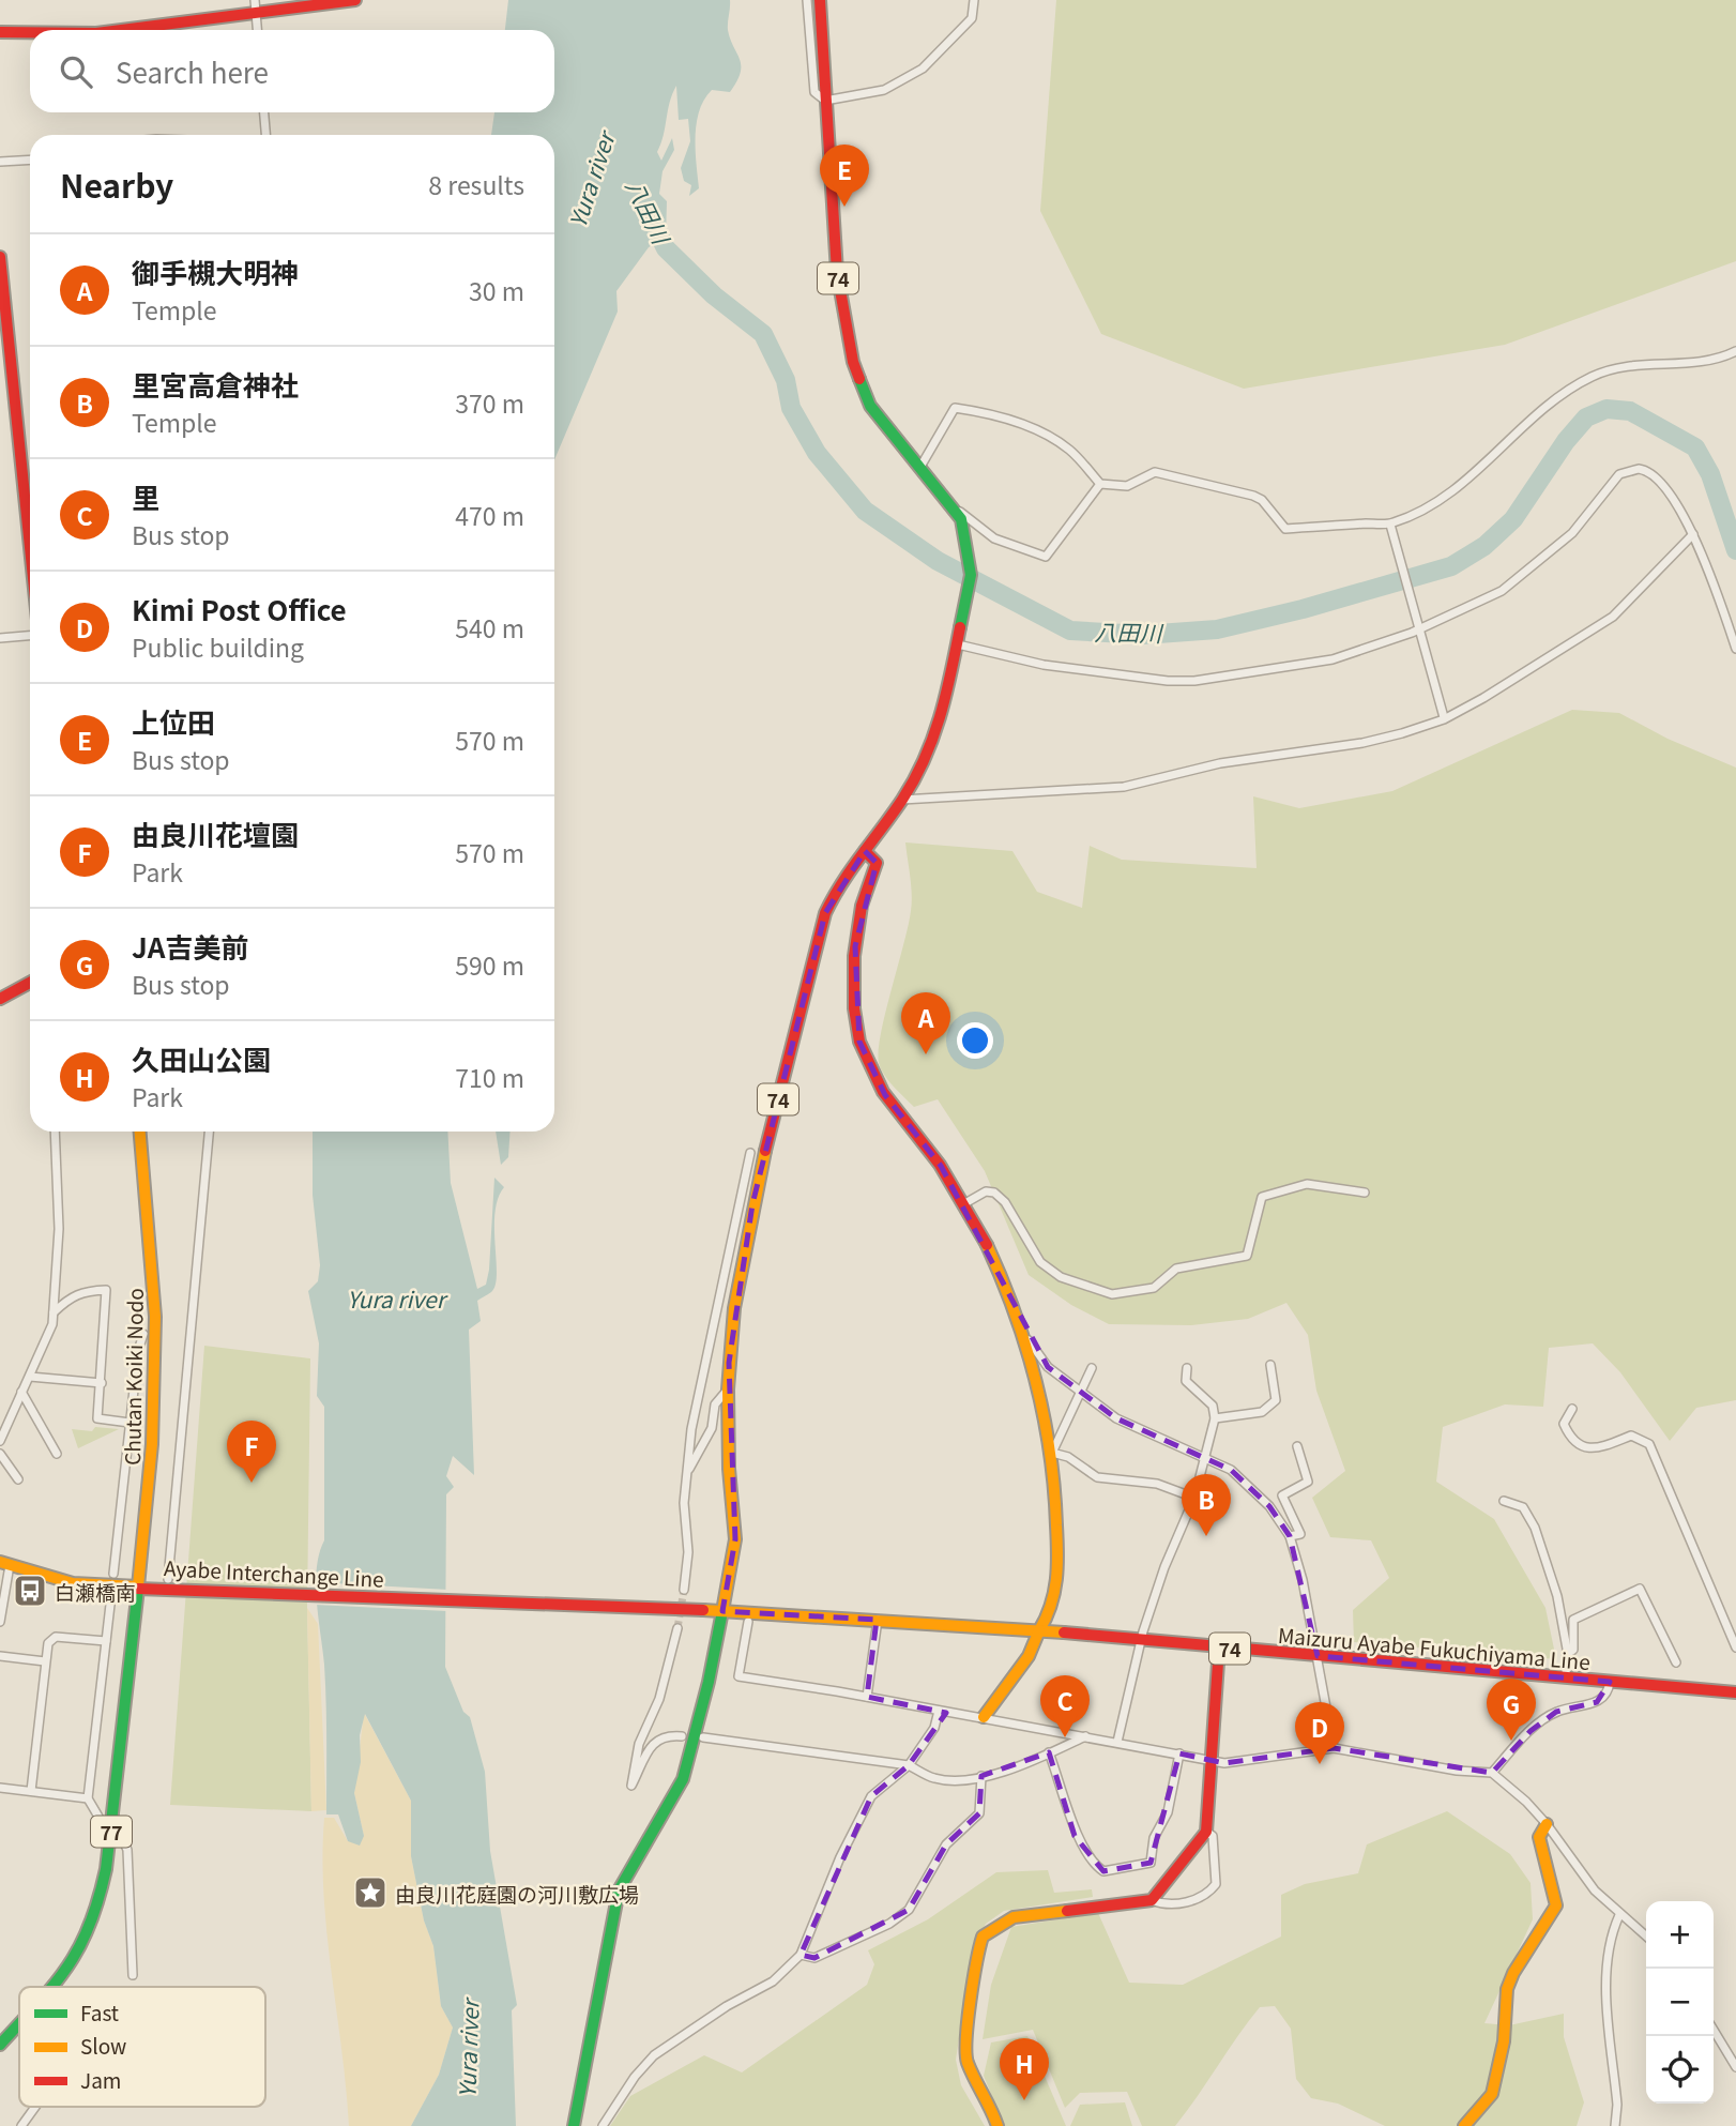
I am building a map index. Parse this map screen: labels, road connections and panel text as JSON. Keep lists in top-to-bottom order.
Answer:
{
  "streets": {
    "main road": [
      "74",
      "Chutan Koiki Nodo",
      "Ayabe Interchange Line",
      "Maizuru Ayabe Fukuchiyama Line",
      "77"
    ]
  },
  "crossings": [
    ["74", "Ayabe Interchange Line"],
    ["74", "Maizuru Ayabe Fukuchiyama Line"],
    ["Chutan Koiki Nodo", "Ayabe Interchange Line"],
    ["Ayabe Interchange Line", "Maizuru Ayabe Fukuchiyama Line"]
  ],
  "water": ["Yura river", "八田川"],
  "places": {
    "bus stop": ["白瀬橋南"],
    "place": ["由良川花庭園の河川敷広場"]
  },
  "legend": ["Fast", "Slow", "Jam"],
  "page": {
    "search": "Search here",
    "heading": ["Nearby", "8 results"],
    "pins": [
      "E",
      "A",
      "F",
      "B",
      "C",
      "G",
      "D",
      "H"
    ],
    "list": [
      {
        "mark": "A",
        "name": "御手槻大明神",
        "note": "Temple",
        "value": "30 m"
      },
      {
        "mark": "B",
        "name": "里宮高倉神社",
        "note": "Temple",
        "value": "370 m"
      },
      {
        "mark": "C",
        "name": "里",
        "note": "Bus stop",
        "value": "470 m"
      },
      {
        "mark": "D",
        "name": "Kimi Post Office",
        "note": "Public building",
        "value": "540 m"
      },
      {
        "mark": "E",
        "name": "上位田",
        "note": "Bus stop",
        "value": "570 m"
      },
      {
        "mark": "F",
        "name": "由良川花壇園",
        "note": "Park",
        "value": "570 m"
      },
      {
        "mark": "G",
        "name": "JA吉美前",
        "note": "Bus stop",
        "value": "590 m"
      },
      {
        "mark": "H",
        "name": "久田山公園",
        "note": "Park",
        "value": "710 m"
      }
    ],
    "map_buttons": ["+", "−"]
  }
}
